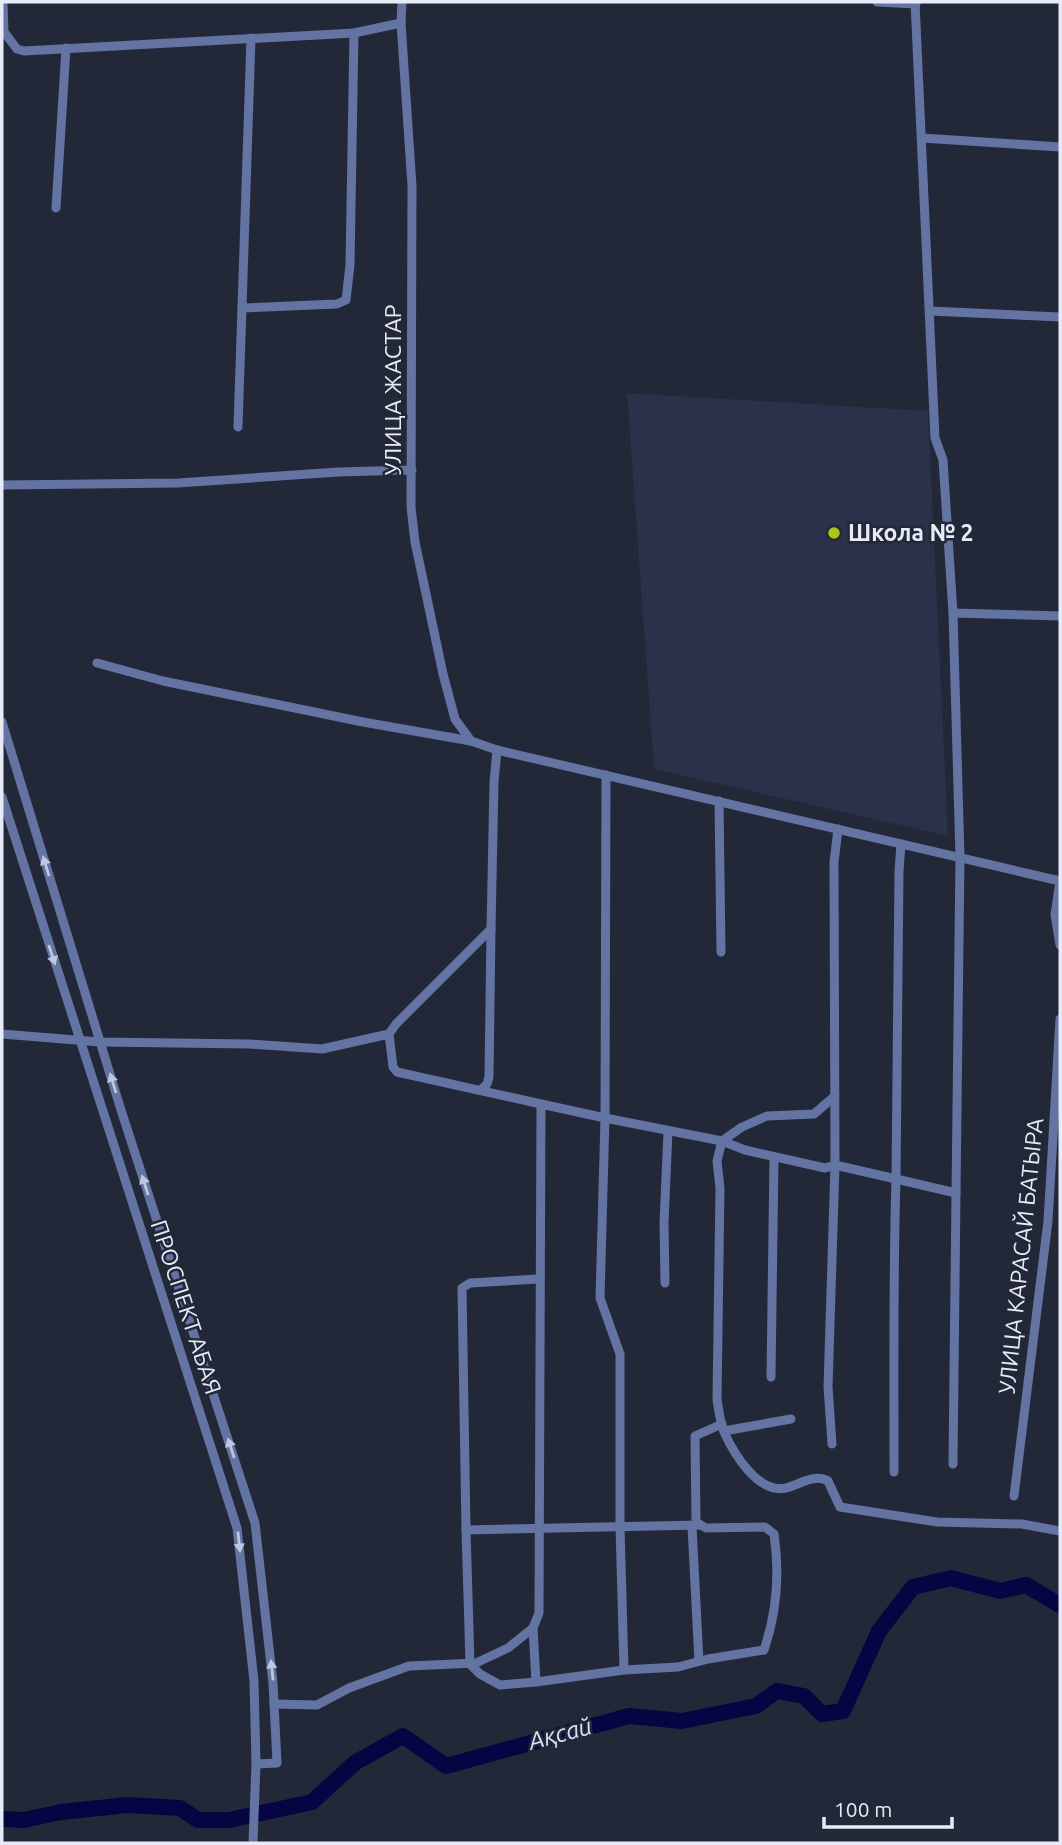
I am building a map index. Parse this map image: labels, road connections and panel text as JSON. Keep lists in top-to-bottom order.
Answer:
{
  "streets": {
    "street": ["УЛИЦА ЖАСТАР", "УЛИЦА КАРАСАЙ БАТЫРА", "ПРОСПЕКТ АБАЯ"]
  },
  "water": ["Ақсай"],
  "places": ["Школа № 2"],
  "scale_bar": "100 m"
}
